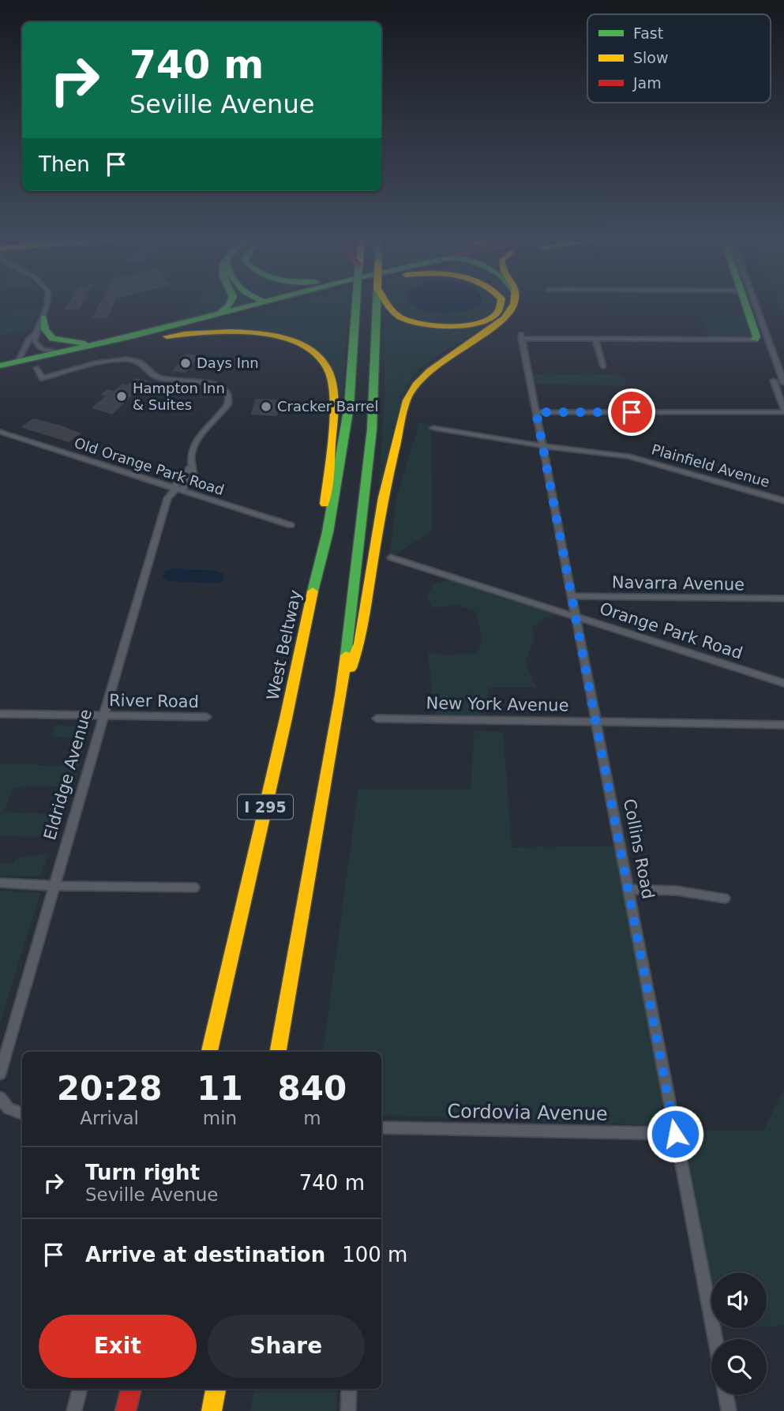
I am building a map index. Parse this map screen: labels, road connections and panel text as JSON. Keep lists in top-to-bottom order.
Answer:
{
  "streets": {
    "main road": ["West Beltway", "I 295"],
    "street": [
      "Plainfield Avenue",
      "Old Orange Park Road",
      "Navarra Avenue",
      "Orange Park Road",
      "River Road",
      "New York Avenue",
      "Eldridge Avenue",
      "Collins Road",
      "Cordovia Avenue"
    ]
  },
  "crossings": [
    ["Plainfield Avenue", "Collins Road"],
    ["Old Orange Park Road", "Eldridge Avenue"],
    ["Navarra Avenue", "Collins Road"],
    ["Orange Park Road", "Collins Road"],
    ["River Road", "Eldridge Avenue"],
    ["New York Avenue", "Collins Road"],
    ["Collins Road", "Cordovia Avenue"]
  ],
  "places": ["Days Inn", "Hampton Inn & Suites", "Cracker Barrel"],
  "legend": ["Fast", "Slow", "Jam"],
  "page": {
    "turn": ["740 m", "Seville Avenue"],
    "then": "Then",
    "eta": [
      "20:28",
      "Arrival",
      "11",
      "min",
      "840",
      "m"
    ],
    "list": [
      {
        "name": "Turn right",
        "note": "Seville Avenue",
        "value": "740 m"
      },
      {
        "name": "Arrive at destination",
        "value": "100 m"
      }
    ],
    "buttons": ["Exit", "Share"]
  }
}
